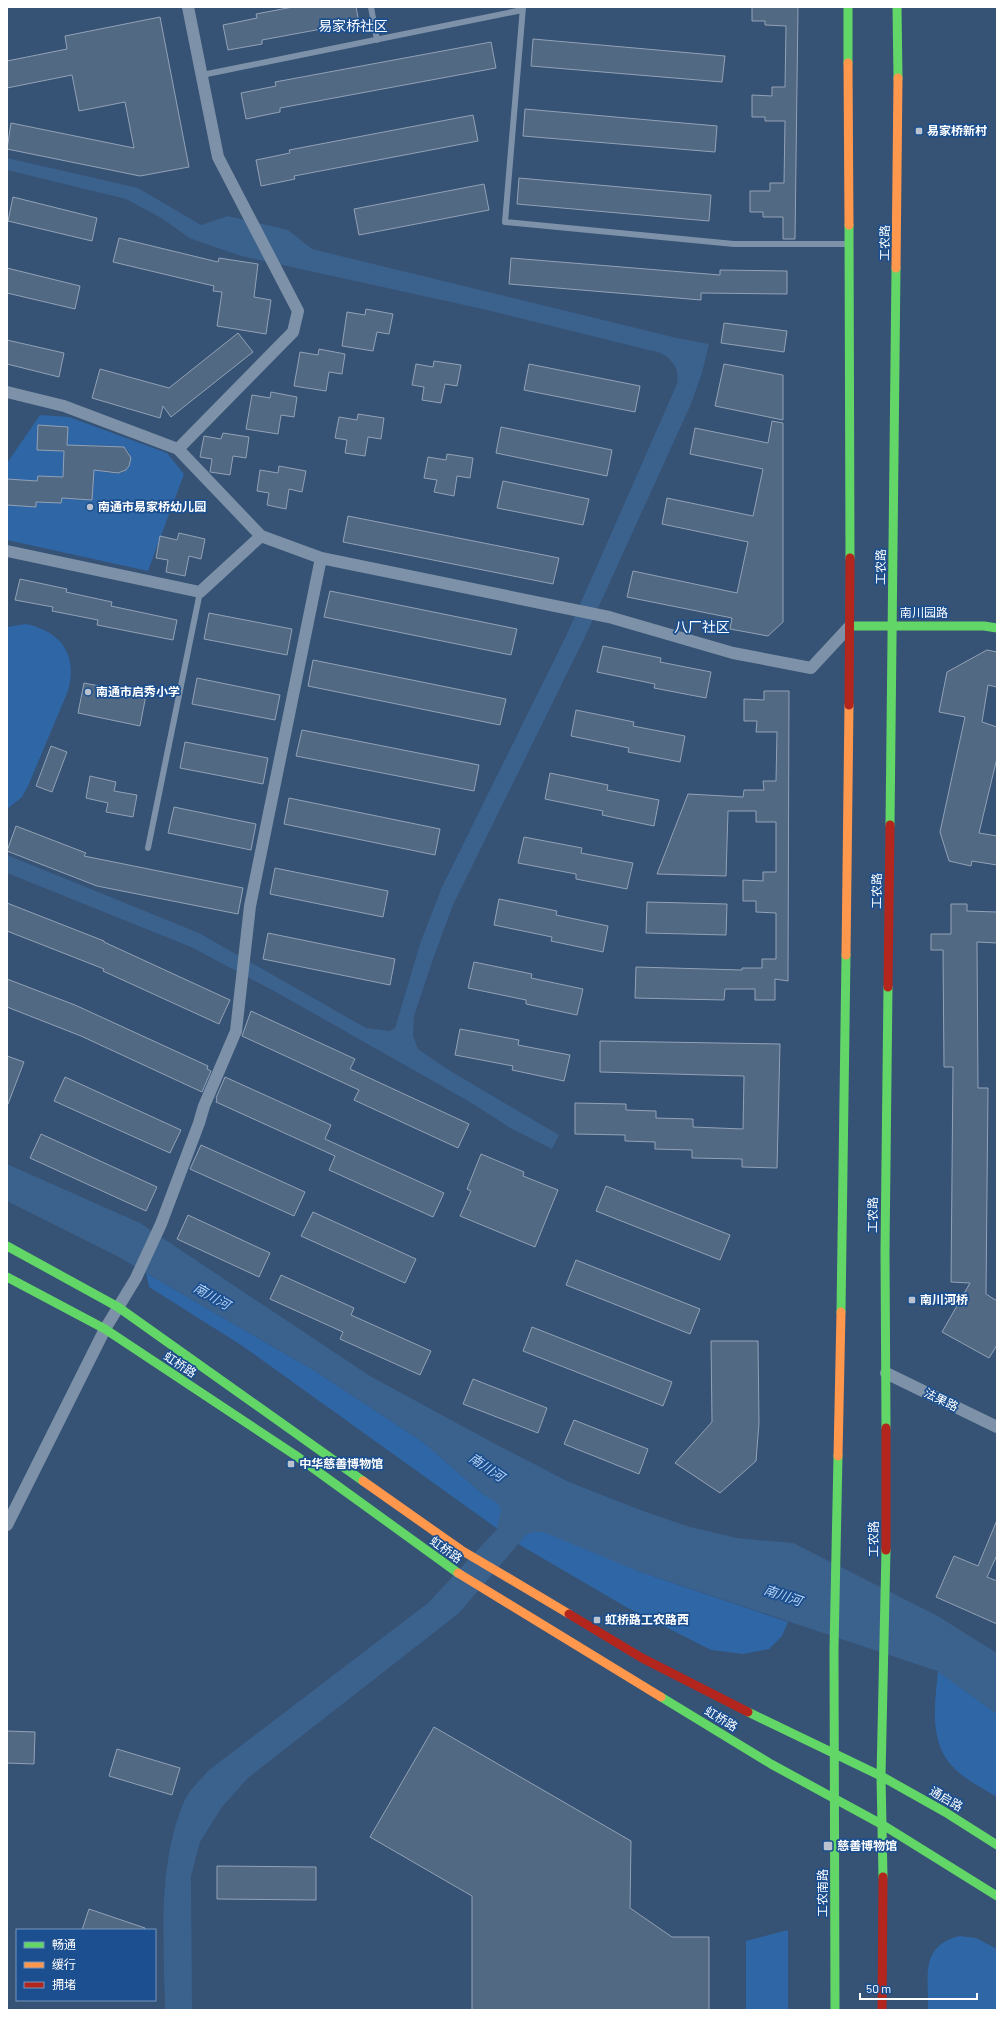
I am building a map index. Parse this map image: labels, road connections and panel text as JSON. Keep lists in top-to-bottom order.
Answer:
{
  "streets": {
    "main road": [
      "工农路",
      "南川园路",
      "虹桥路",
      "通启路",
      "工农南路"
    ],
    "street": ["法果路"]
  },
  "crossings": [
    ["工农路", "南川园路"],
    ["工农路", "虹桥路"],
    ["工农路", "法果路"],
    ["工农路", "通启路"],
    ["虹桥路", "通启路"],
    ["虹桥路", "工农南路"]
  ],
  "districts": ["易家桥社区", "八厂社区"],
  "water": ["南川河"],
  "places": {
    "transit": [
      "易家桥新村",
      "南川河桥",
      "中华慈善博物馆",
      "虹桥路工农路西",
      "慈善博物馆"
    ],
    "other": ["南通市易家桥幼儿园", "南通市启秀小学"]
  },
  "legend": ["畅通", "缓行", "拥堵"],
  "scale_bar": "50 m"
}
